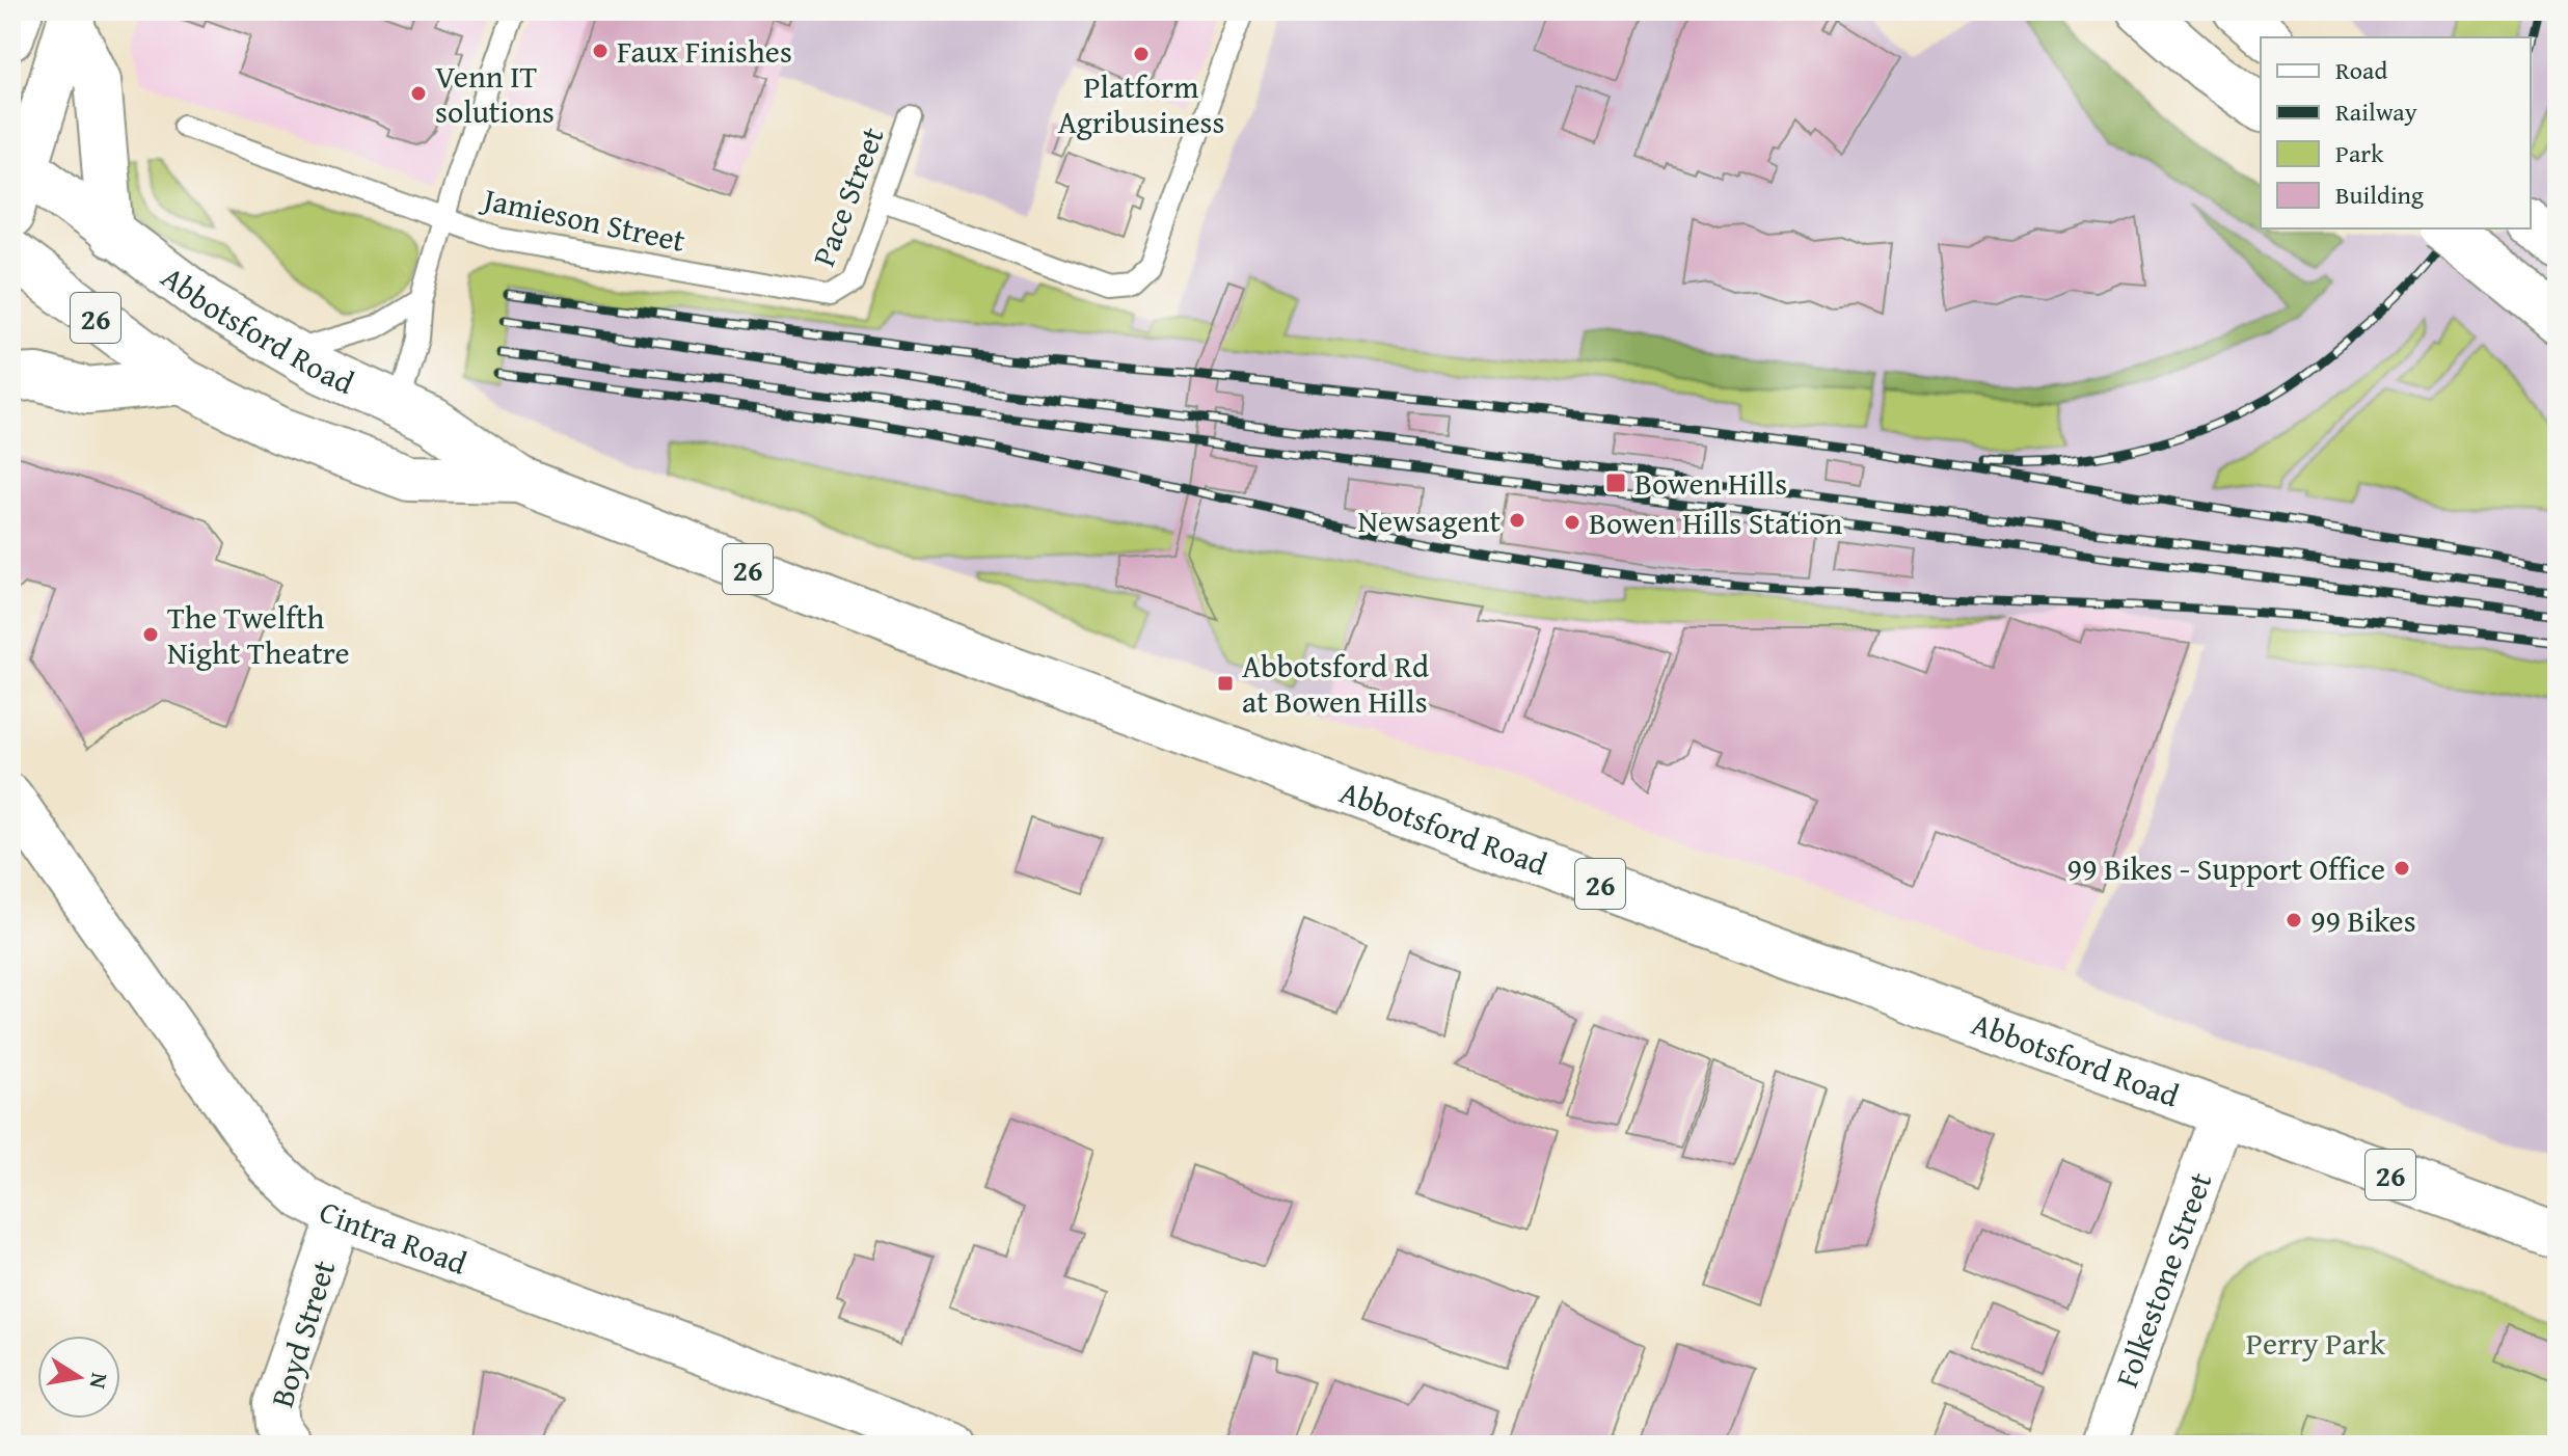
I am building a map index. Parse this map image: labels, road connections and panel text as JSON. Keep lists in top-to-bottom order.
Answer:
{
  "streets": {
    "main road": ["26", "Abbotsford Road"],
    "street": ["Cintra Road", "Folkestone Street", "Boyd Street"],
    "lane": ["Pace Street", "Jamieson Street"]
  },
  "crossings": [
    ["Pace Street", "Jamieson Street"],
    ["Abbotsford Road", "Folkestone Street"],
    ["Cintra Road", "Boyd Street"]
  ],
  "parks": ["Perry Park"],
  "places": {
    "other": [
      "Faux Finishes",
      "Platform Agribusiness",
      "Venn IT solutions",
      "Newsagent",
      "Bowen Hills Station",
      "The Twelfth Night Theatre",
      "99 Bikes - Support Office",
      "99 Bikes"
    ],
    "transit": ["Bowen Hills", "Abbotsford Rd at Bowen Hills"]
  },
  "legend": [
    "Road",
    "Railway",
    "Park",
    "Building"
  ],
  "north": "right"
}
